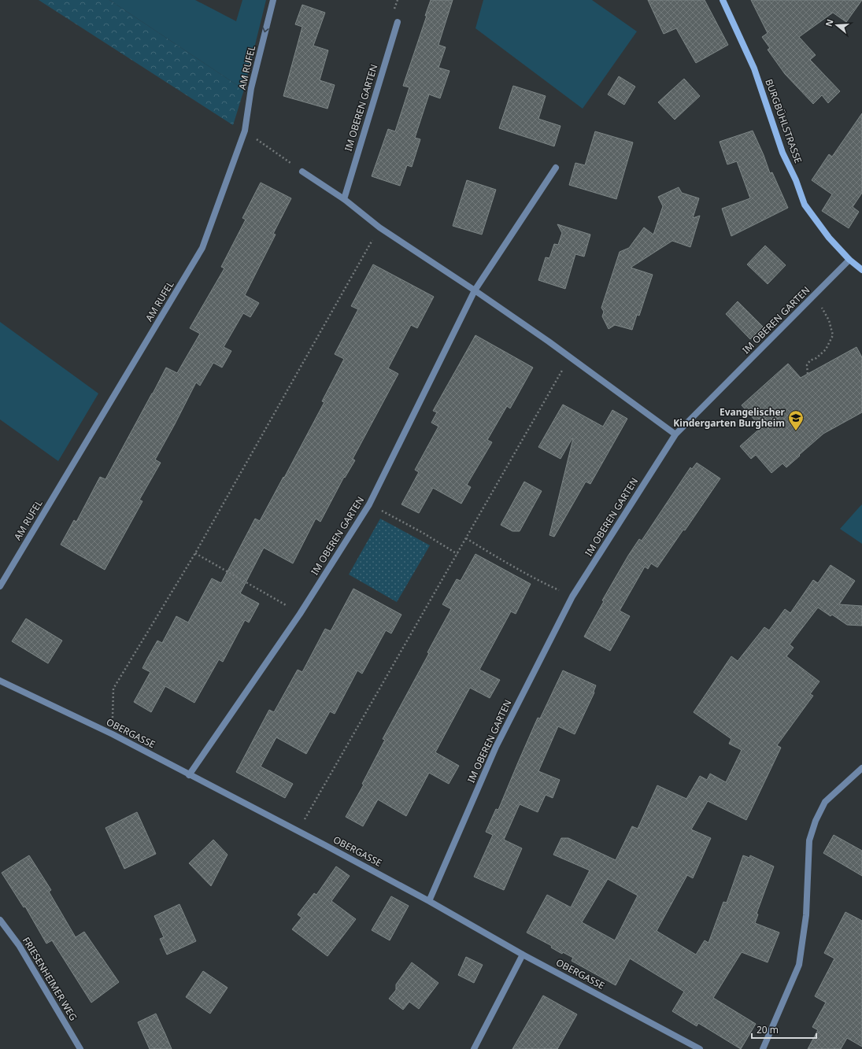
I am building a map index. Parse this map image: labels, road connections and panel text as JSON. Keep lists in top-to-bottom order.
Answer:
{
  "streets": {
    "street": [
      "AM RUFEL",
      "IM OBEREN GARTEN",
      "BURGBÜHLSTRASSE",
      "OBERGASSE",
      "FRIESENHEIMER WEG"
    ]
  },
  "crossings": [
    ["IM OBEREN GARTEN", "BURGBÜHLSTRASSE"],
    ["IM OBEREN GARTEN", "OBERGASSE"]
  ],
  "places": {
    "school or university": ["Evangelischer Kindergarten Burgheim"]
  },
  "scale_bar": "20 m",
  "north": "left"
}
